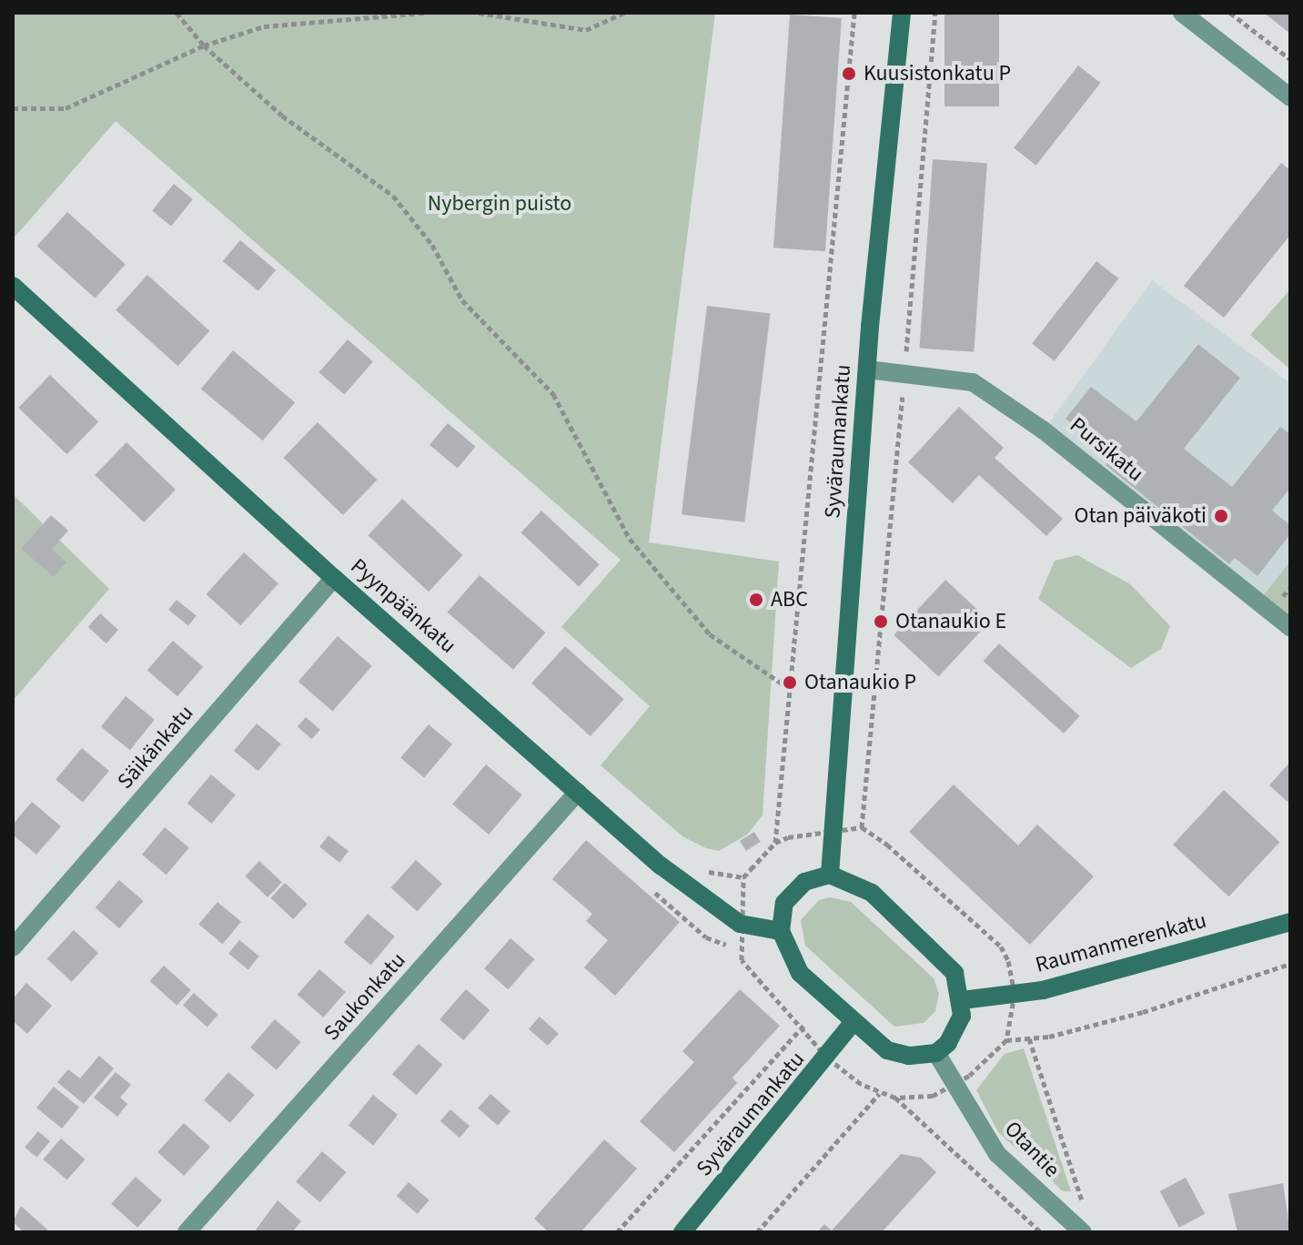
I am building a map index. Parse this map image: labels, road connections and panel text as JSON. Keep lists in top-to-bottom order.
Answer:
{
  "streets": {
    "main road": ["Syväraumankatu", "Pyynpäänkatu", "Raumanmerenkatu"],
    "street": [
      "Pursikatu",
      "Säikänkatu",
      "Saukonkatu",
      "Otantie"
    ]
  },
  "crossings": [
    ["Syväraumankatu", "Pursikatu"],
    ["Pyynpäänkatu", "Säikänkatu"],
    ["Pyynpäänkatu", "Saukonkatu"]
  ],
  "parks": ["Nybergin puisto"],
  "places": [
    "Kuusistonkatu P",
    "Otan päiväkoti",
    "ABC",
    "Otanaukio E",
    "Otanaukio P"
  ]
}
